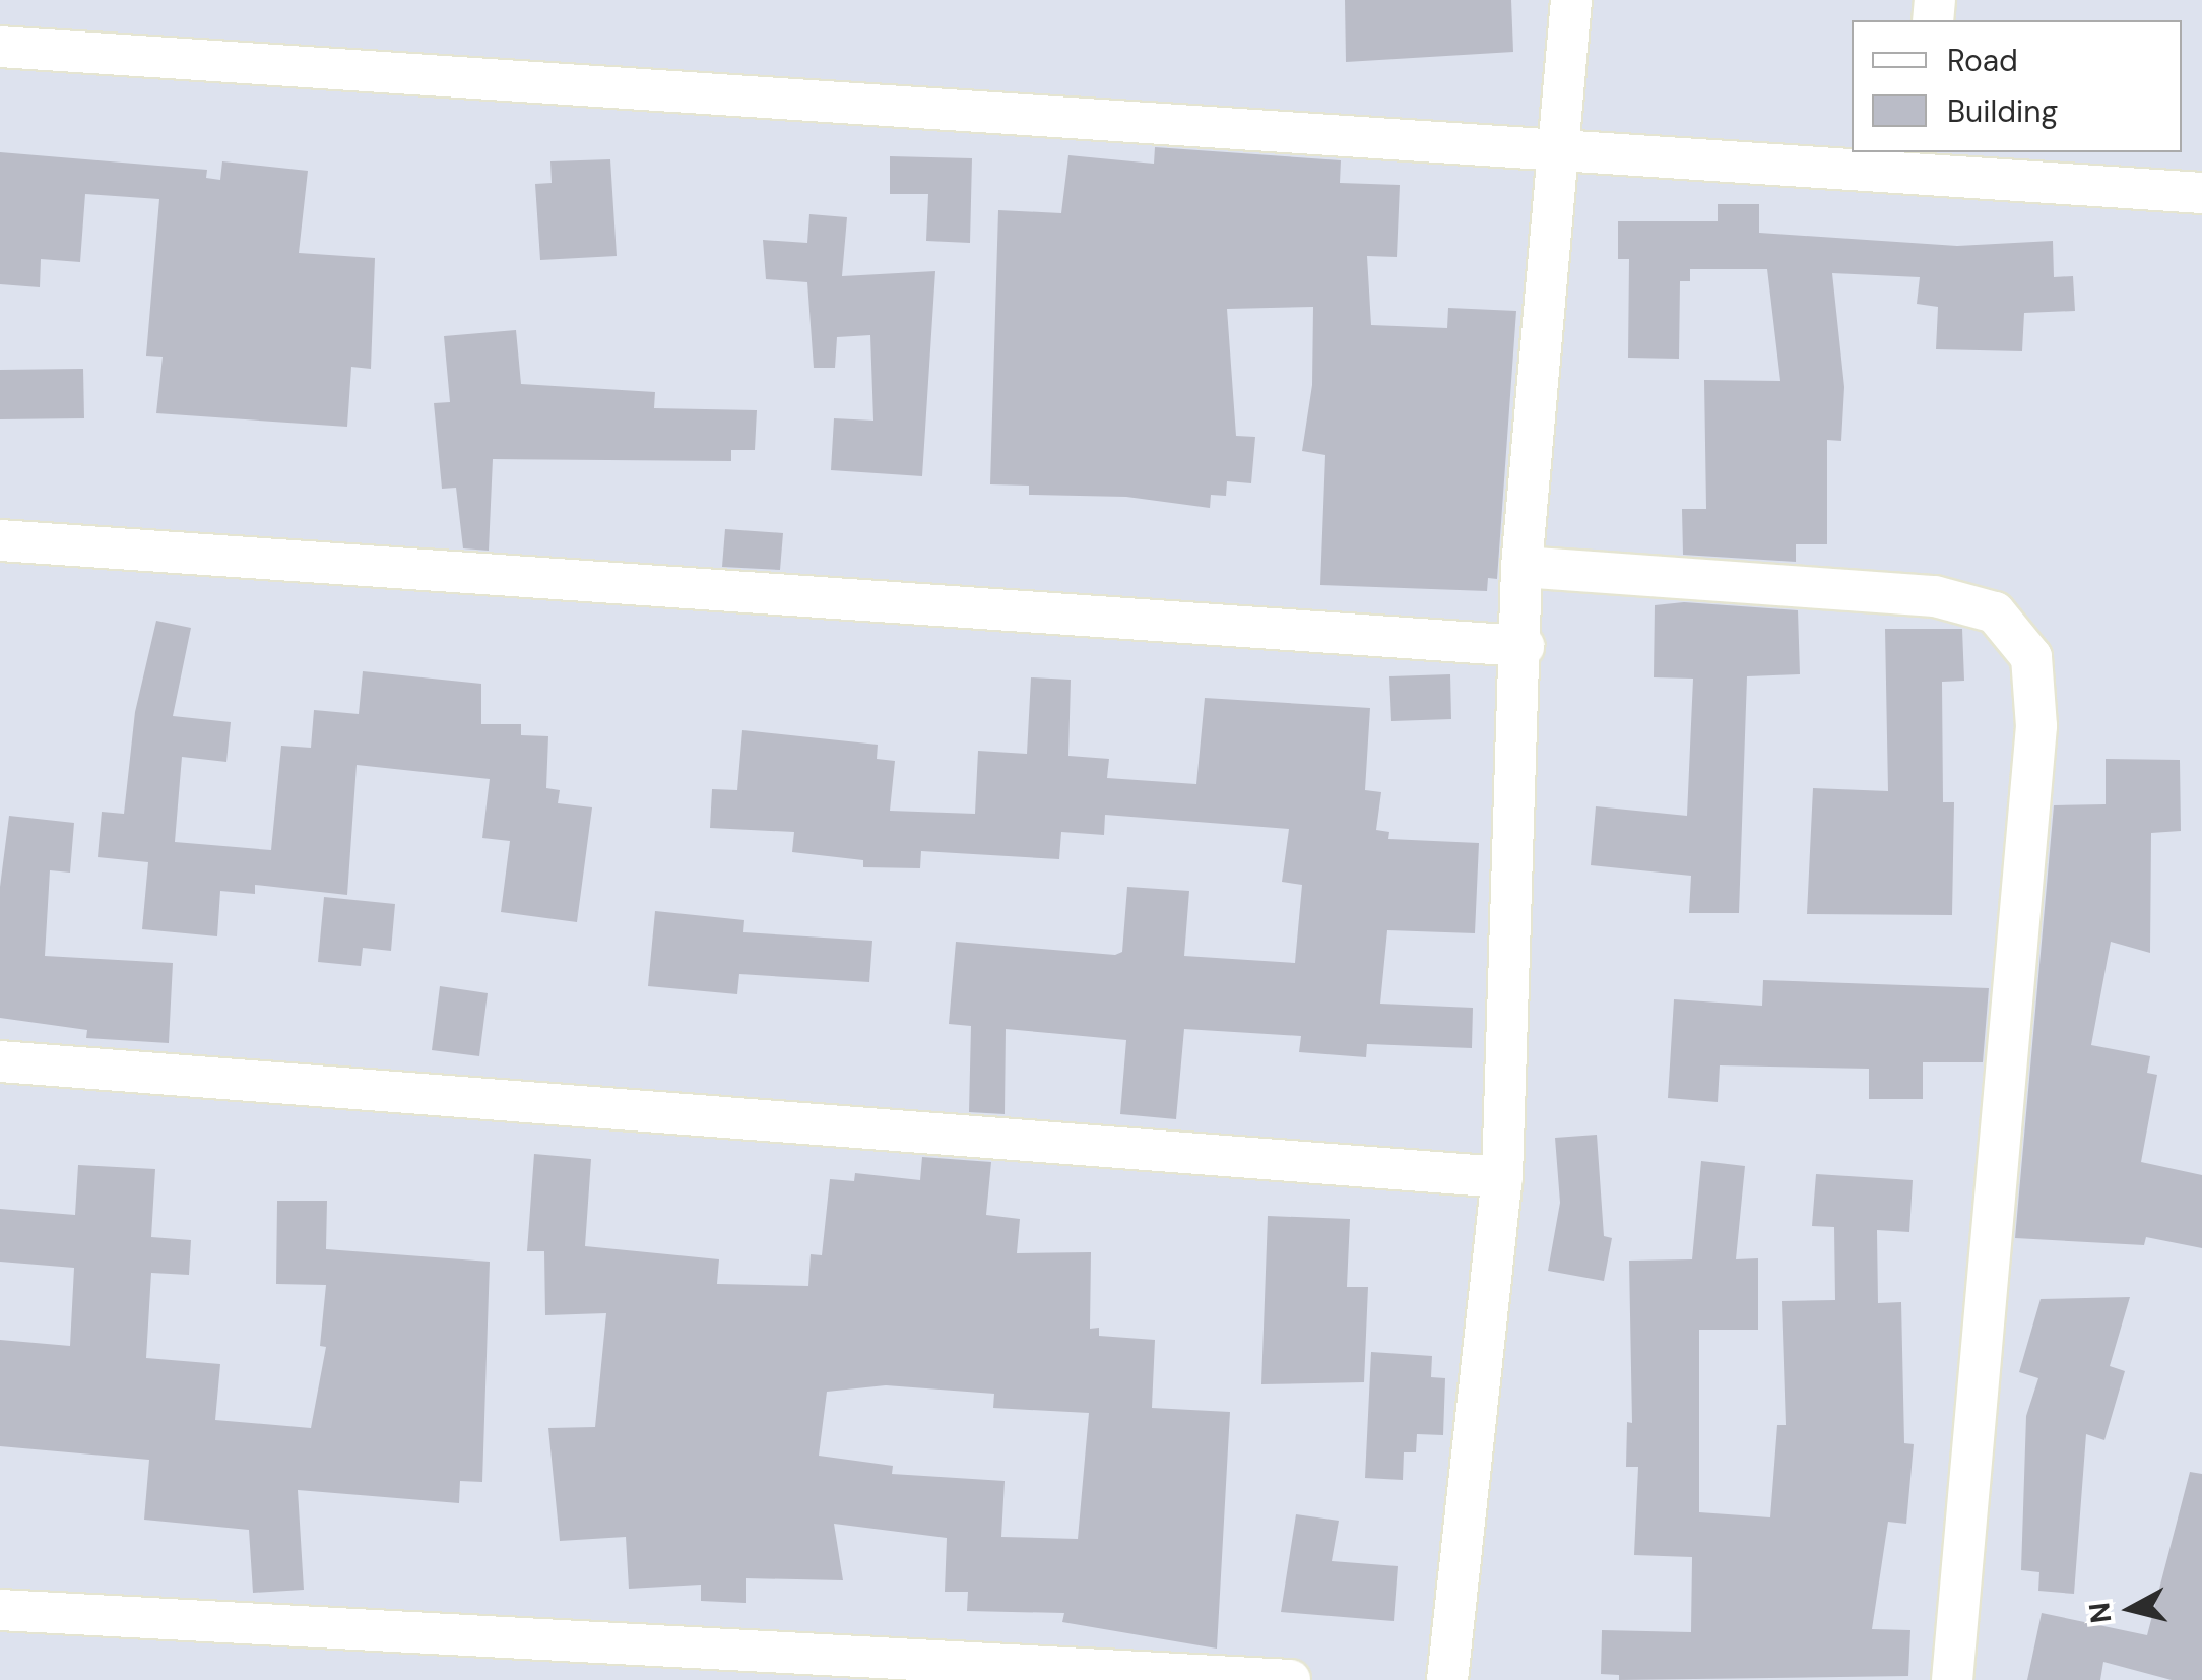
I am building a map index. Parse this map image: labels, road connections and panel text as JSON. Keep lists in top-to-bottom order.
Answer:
{
  "legend": ["Road", "Building"],
  "north": "left"
}
